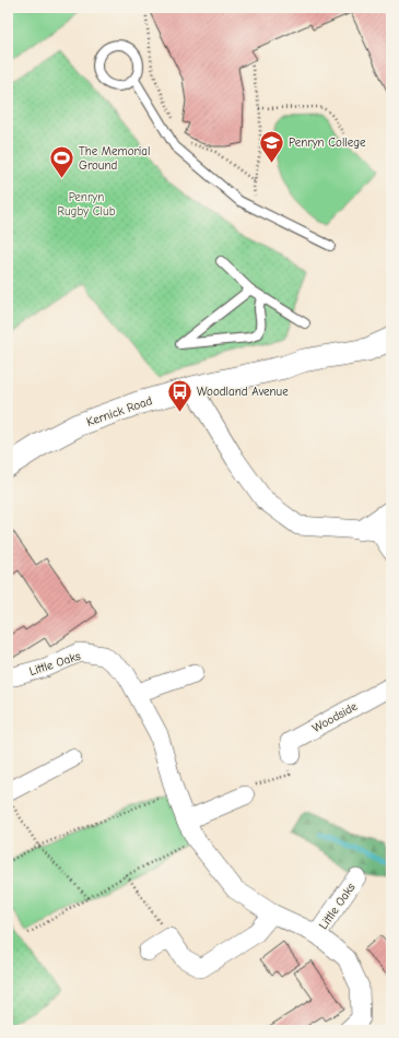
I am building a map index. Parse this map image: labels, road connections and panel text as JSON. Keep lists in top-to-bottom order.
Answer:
{
  "streets": {
    "street": ["Kernick Road", "Little Oaks", "Woodside"]
  },
  "parks": ["Penryn Rugby Club"],
  "places": {
    "school or university": ["Penryn College"],
    "sports": ["The Memorial Ground"],
    "bus stop": ["Woodland Avenue"]
  }
}
